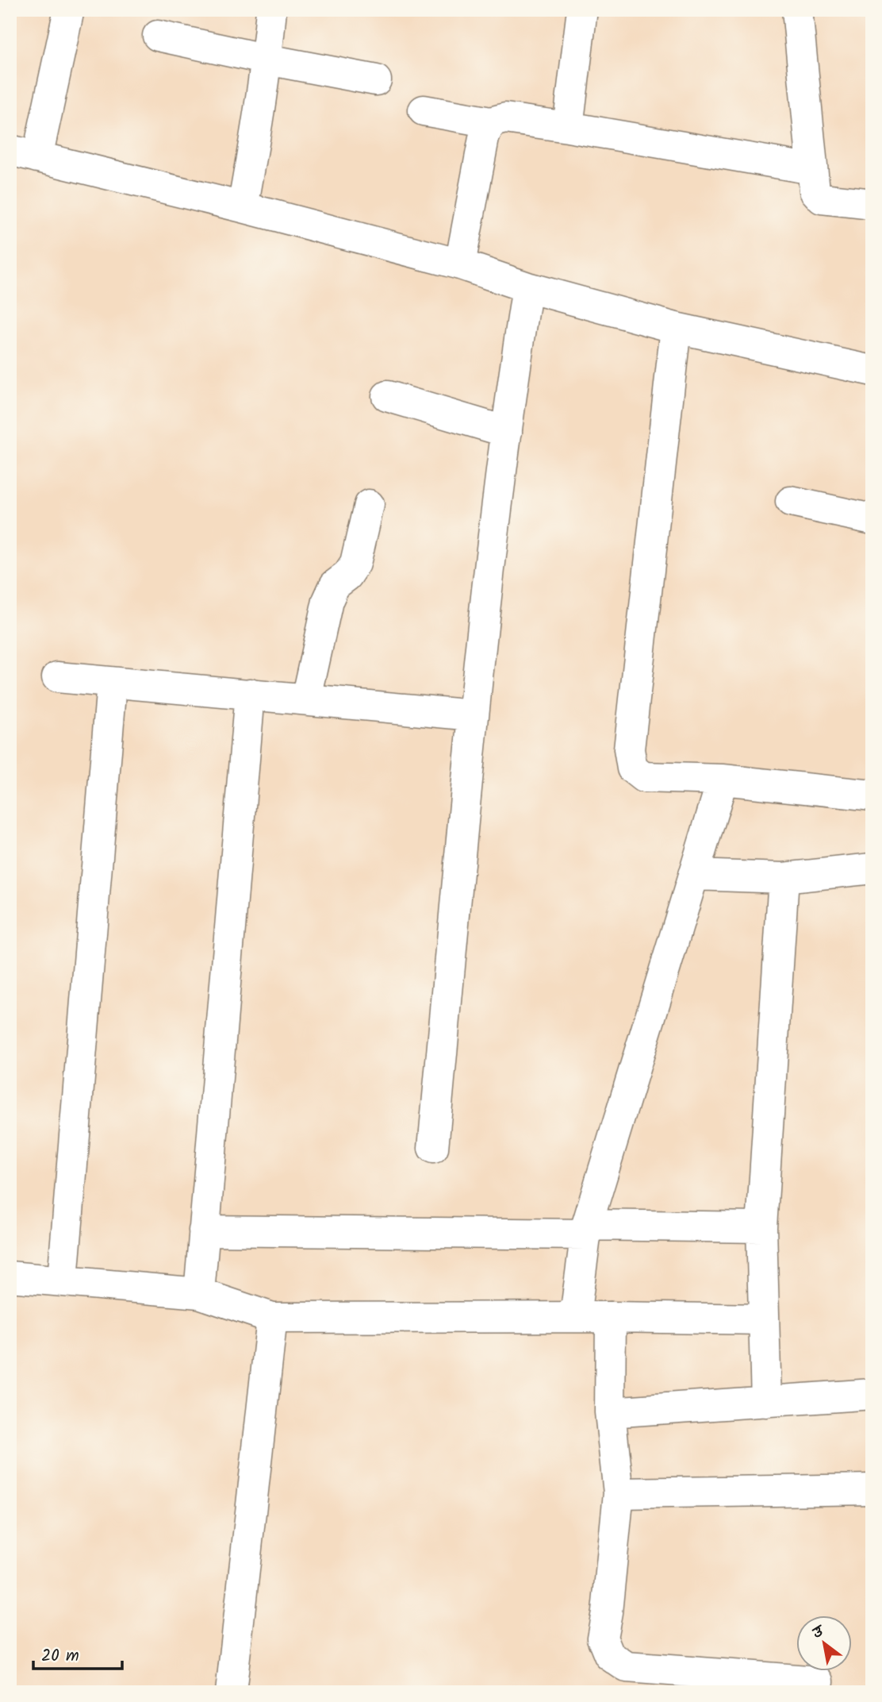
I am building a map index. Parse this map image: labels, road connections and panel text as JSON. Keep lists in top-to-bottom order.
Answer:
{
  "scale_bar": "20 m",
  "north": "top left"
}
